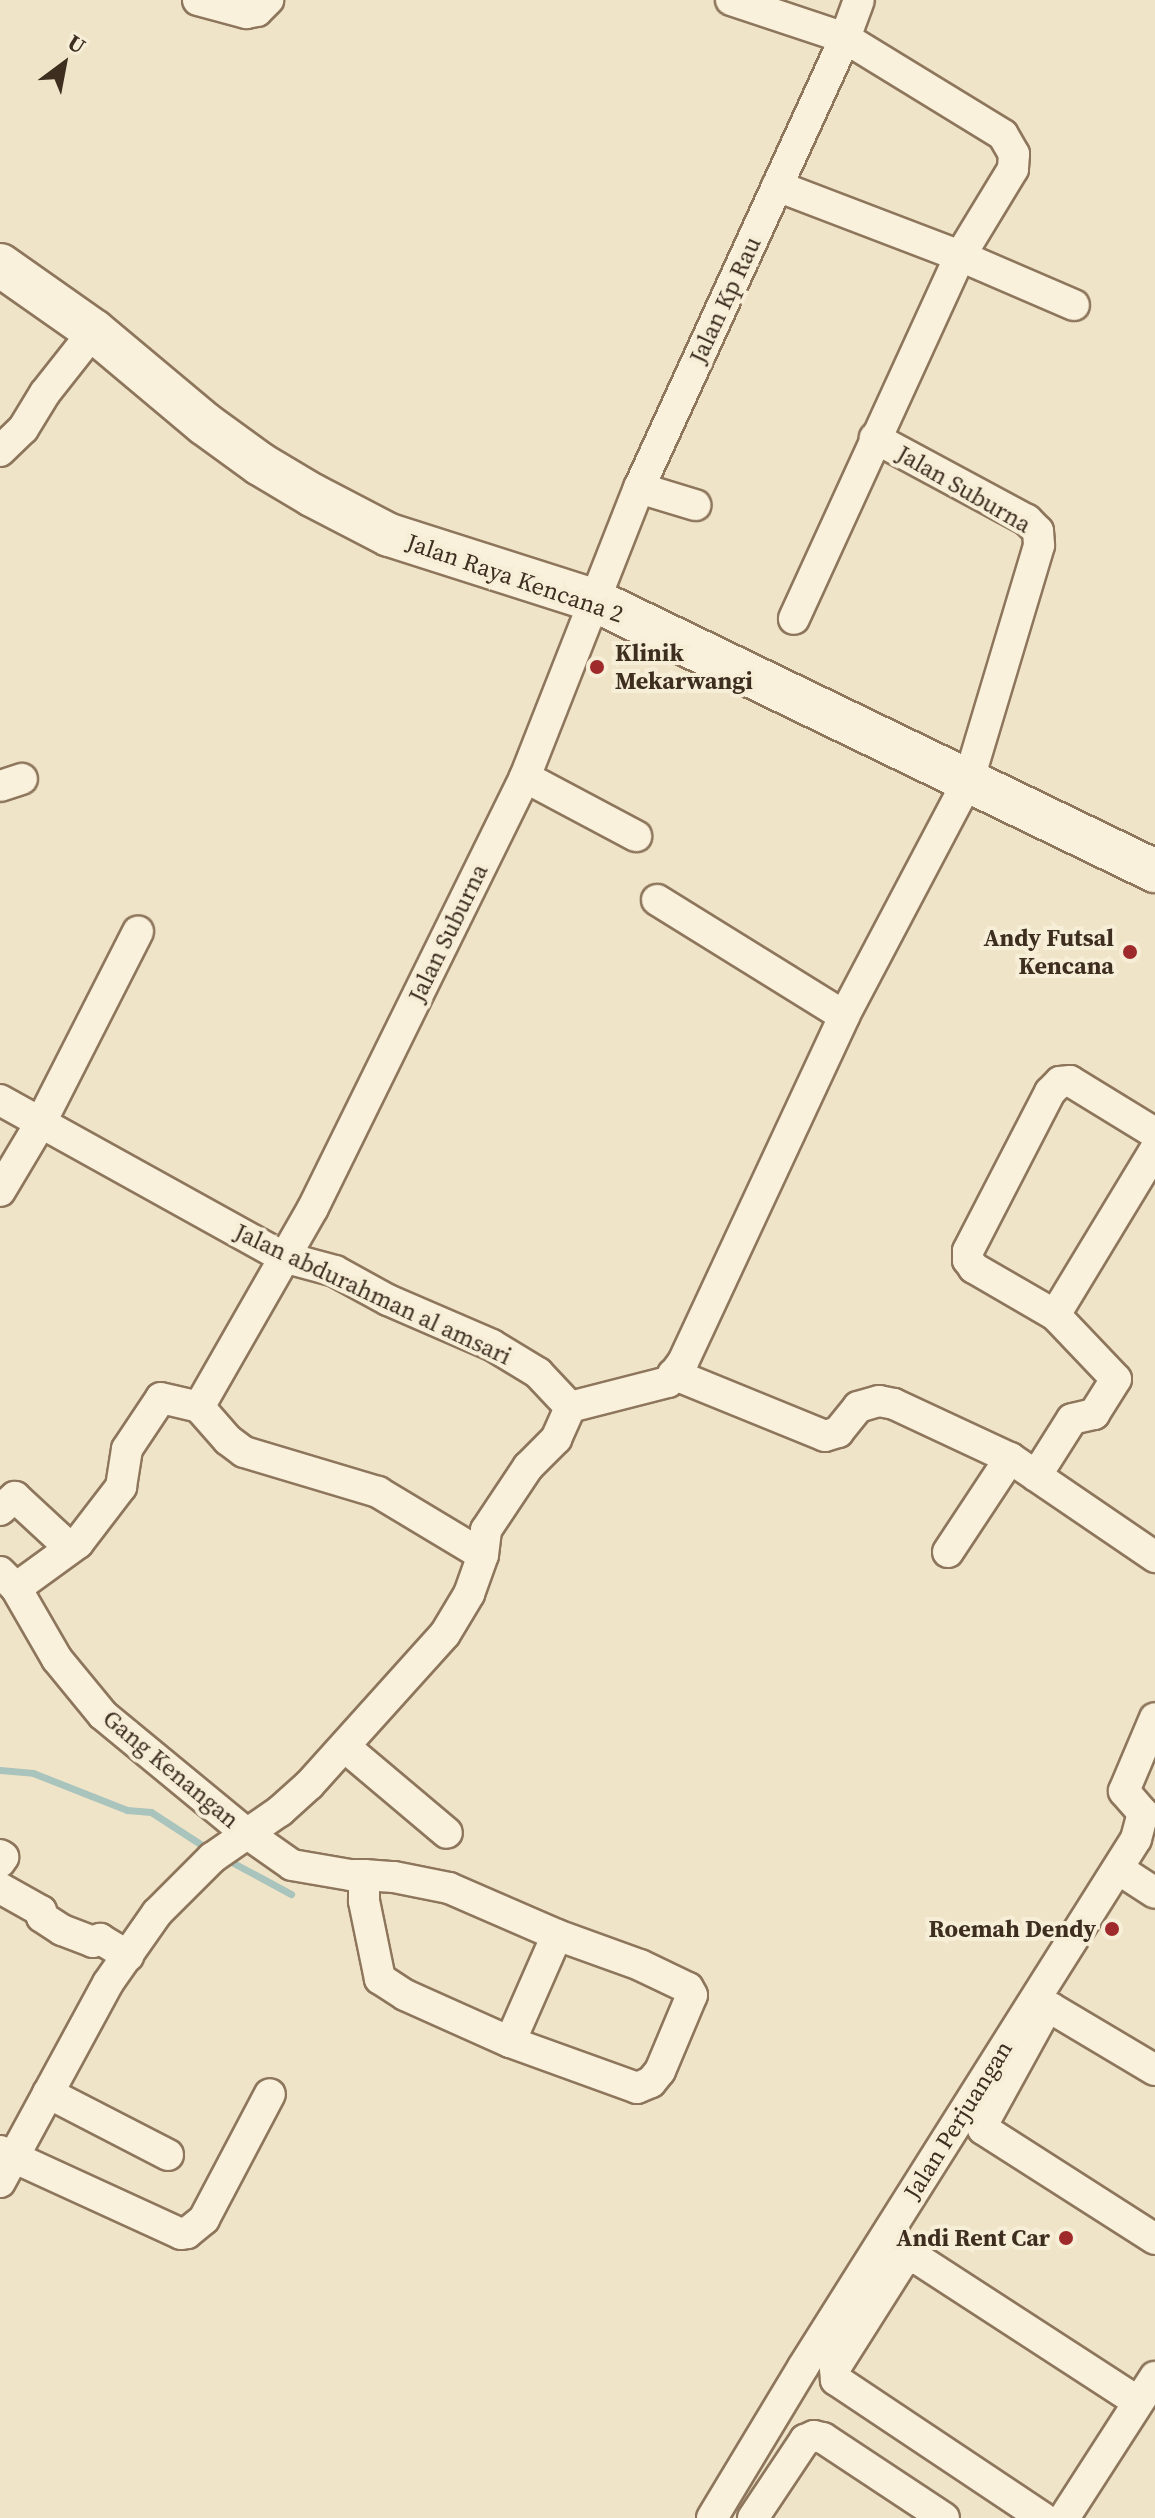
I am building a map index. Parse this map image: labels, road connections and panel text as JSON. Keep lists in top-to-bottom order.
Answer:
{
  "streets": {
    "street": [
      "Jalan Kp Rau",
      "Jalan Suburna",
      "Jalan Raya Kencana 2",
      "Jalan abdurahman al amsari",
      "Gang Kenangan",
      "Jalan Perjuangan"
    ]
  },
  "crossings": [
    ["Jalan Kp Rau", "Jalan Suburna"],
    ["Jalan Kp Rau", "Jalan Raya Kencana 2"],
    ["Jalan Suburna", "Jalan Raya Kencana 2"],
    ["Jalan Suburna", "Jalan abdurahman al amsari"]
  ],
  "places": [
    "Klinik Mekarwangi",
    "Andy Futsal Kencana",
    "Roemah Dendy",
    "Andi Rent Car"
  ],
  "north": "top right"
}
